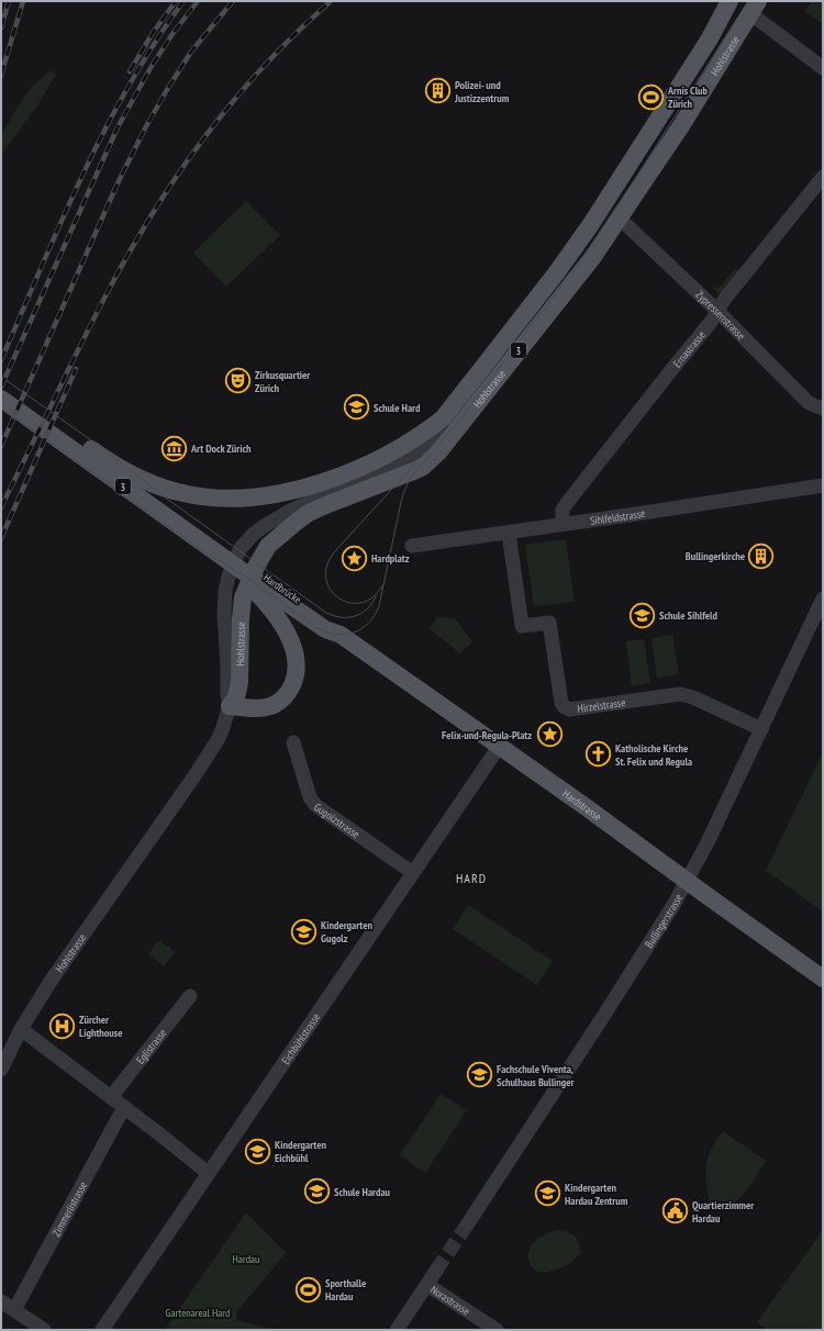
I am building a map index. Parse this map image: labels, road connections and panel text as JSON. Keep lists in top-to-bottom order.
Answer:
{
  "streets": {
    "main road": [
      "Hohlstrasse",
      "3",
      "Hardbrücke",
      "Hardstrasse"
    ],
    "street": [
      "Zypressenstrasse",
      "Ernastrasse",
      "Sihlfeldstrasse",
      "Hirzelstrasse",
      "Gugolzstrasse",
      "Bullingerstrasse",
      "Eichbühlstrasse",
      "Eglistrasse",
      "Zimmerlistrasse",
      "Norastrasse"
    ]
  },
  "crossings": [
    ["Hohlstrasse", "Zypressenstrasse"],
    ["Hohlstrasse", "Hardbrücke"],
    ["Zypressenstrasse", "Ernastrasse"],
    ["Ernastrasse", "Sihlfeldstrasse"],
    ["Sihlfeldstrasse", "Hirzelstrasse"],
    ["Hardbrücke", "Hardstrasse"],
    ["Hirzelstrasse", "Bullingerstrasse"],
    ["Hardstrasse", "Bullingerstrasse"],
    ["Hardstrasse", "Eichbühlstrasse"],
    ["Gugolzstrasse", "Eichbühlstrasse"]
  ],
  "districts": ["HARD"],
  "parks": ["Hardau", "Gartenareal Hard"],
  "places": {
    "building": ["Polizei- und Justizzentrum", "Bullingerkirche"],
    "sports": ["Arnis Club Zürich", "Sporthalle Hardau"],
    "theatre": ["Zirkusquartier Zürich"],
    "school or university": [
      "Schule Hard",
      "Schule Sihlfeld",
      "Kindergarten Gugolz",
      "Fachschule Viventa, Schulhaus Bullinger",
      "Kindergarten Eichbühl",
      "Schule Hardau",
      "Kindergarten Hardau Zentrum"
    ],
    "museum": ["Art Dock Zürich"],
    "place": ["Hardplatz", "Felix-und-Regula-Platz"],
    "church": ["Katholische Kirche St. Felix und Regula"],
    "hospital": ["Zürcher Lighthouse"],
    "public building": ["Quartierzimmer Hardau"]
  }
}
